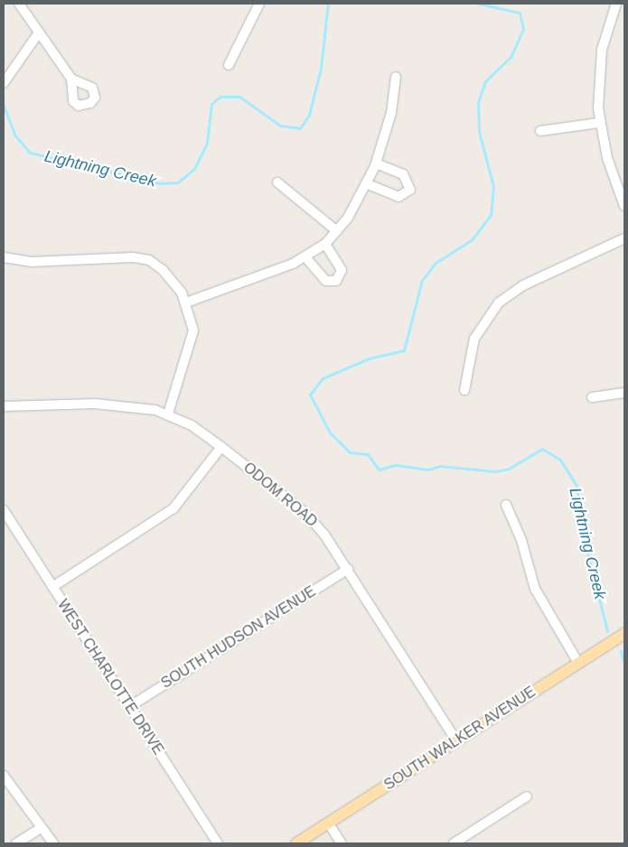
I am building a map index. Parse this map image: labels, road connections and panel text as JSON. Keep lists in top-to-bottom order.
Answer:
{
  "streets": {
    "main road": ["SOUTH WALKER AVENUE"],
    "street": ["ODOM ROAD", "SOUTH HUDSON AVENUE", "WEST CHARLOTTE DRIVE"]
  },
  "crossings": [
    ["ODOM ROAD", "SOUTH HUDSON AVENUE"],
    ["ODOM ROAD", "SOUTH WALKER AVENUE"],
    ["SOUTH HUDSON AVENUE", "WEST CHARLOTTE DRIVE"]
  ],
  "water": ["Lightning Creek"]
}
